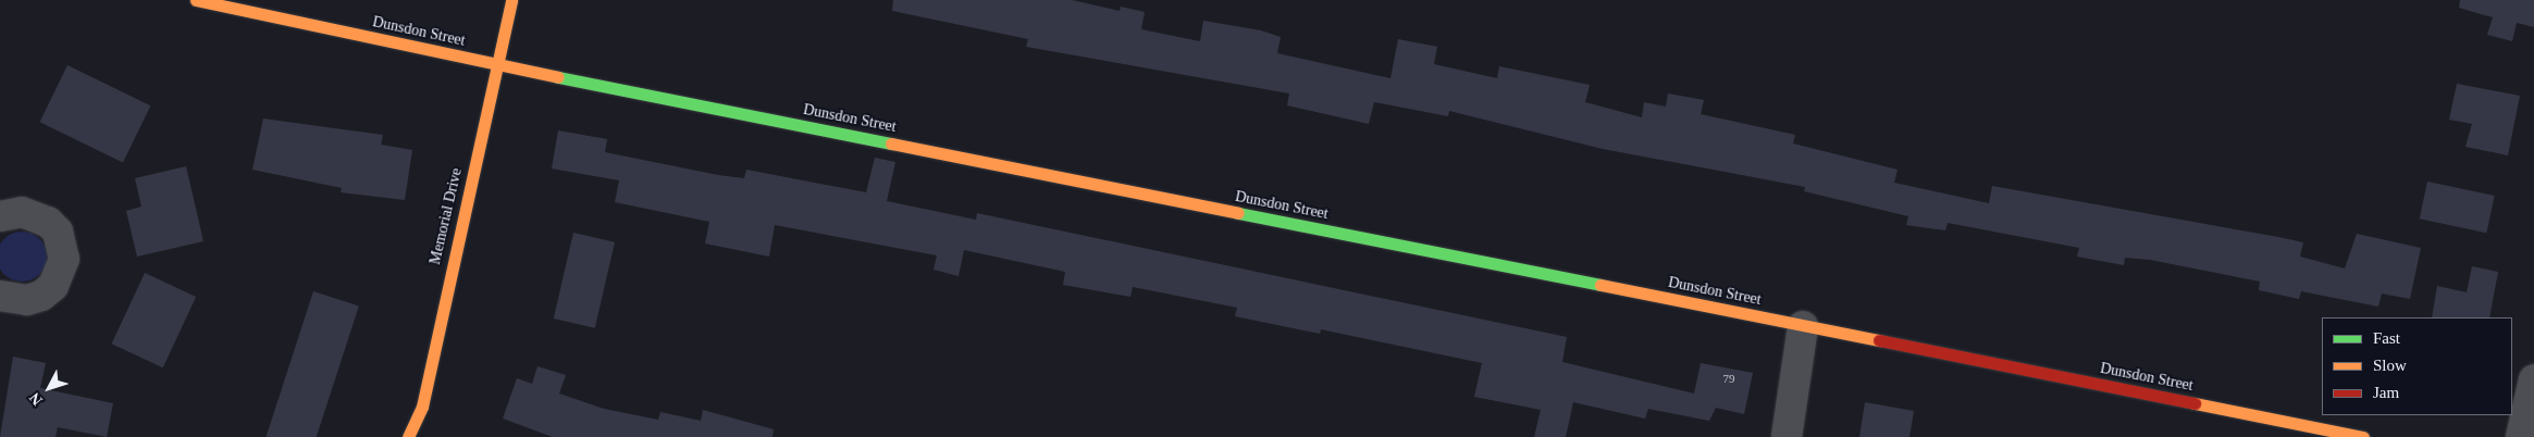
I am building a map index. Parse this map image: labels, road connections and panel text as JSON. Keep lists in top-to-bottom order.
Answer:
{
  "streets": {
    "main road": ["Dunsdon Street", "Memorial Drive"]
  },
  "crossings": [
    ["Dunsdon Street", "Memorial Drive"]
  ],
  "house_numbers": ["79"],
  "legend": ["Fast", "Slow", "Jam"],
  "north": "bottom left"
}
